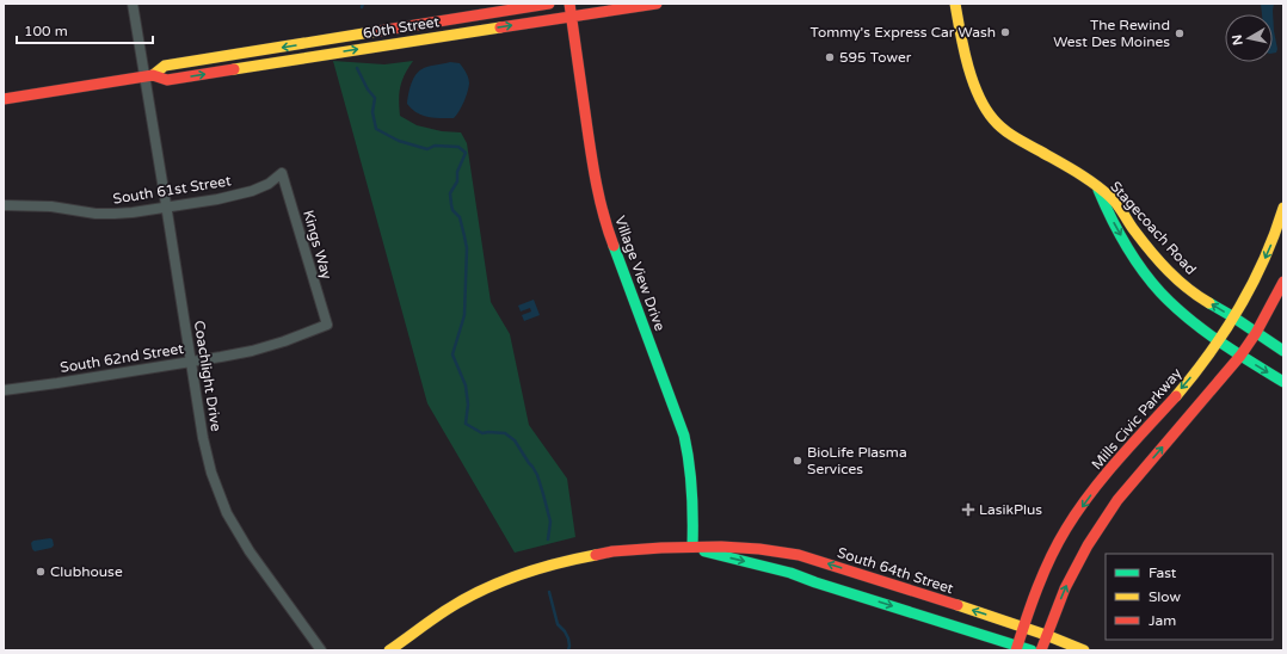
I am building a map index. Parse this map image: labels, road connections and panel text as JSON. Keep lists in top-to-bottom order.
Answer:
{
  "streets": {
    "street": [
      "60th Street",
      "South 61st Street",
      "Stagecoach Road",
      "Kings Way",
      "Village View Drive",
      "South 62nd Street",
      "Coachlight Drive",
      "Mills Civic Parkway",
      "South 64th Street"
    ]
  },
  "crossings": [
    ["60th Street", "Village View Drive"],
    ["60th Street", "Coachlight Drive"],
    ["South 61st Street", "Kings Way"],
    ["South 61st Street", "Coachlight Drive"],
    ["Stagecoach Road", "Mills Civic Parkway"],
    ["Kings Way", "South 62nd Street"],
    ["Village View Drive", "South 64th Street"],
    ["South 62nd Street", "Coachlight Drive"],
    ["Mills Civic Parkway", "South 64th Street"]
  ],
  "places": {
    "other": [
      "Tommy's Express Car Wash",
      "The Rewind West Des Moines",
      "595 Tower",
      "BioLife Plasma Services",
      "Clubhouse"
    ],
    "health": ["LasikPlus"]
  },
  "legend": ["Fast", "Slow", "Jam"],
  "scale_bar": "100 m",
  "north": "left"
}
